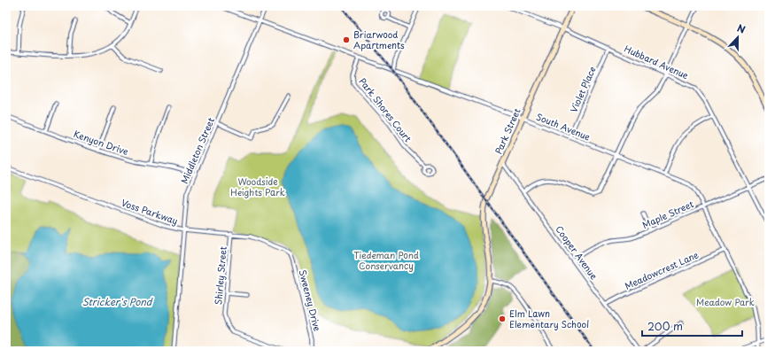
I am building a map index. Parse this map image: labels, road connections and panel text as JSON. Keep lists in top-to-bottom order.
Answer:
{
  "streets": {
    "main road": ["Park Street"],
    "street": [
      "Hubbard Avenue",
      "Violet Place",
      "Park Shores Court",
      "South Avenue",
      "Kenyon Drive",
      "Middleton Street",
      "Voss Parkway",
      "Maple Street",
      "Cooper Avenue",
      "Meadowcrest Lane",
      "Shirley Street",
      "Sweeney Drive"
    ]
  },
  "crossings": [
    ["Hubbard Avenue", "Violet Place"],
    ["Hubbard Avenue", "Park Street"],
    ["Hubbard Avenue", "Maple Street"],
    ["Violet Place", "South Avenue"],
    ["Park Shores Court", "South Avenue"],
    ["South Avenue", "Park Street"],
    ["South Avenue", "Middleton Street"],
    ["South Avenue", "Maple Street"],
    ["South Avenue", "Meadowcrest Lane"],
    ["Park Street", "Cooper Avenue"],
    ["Kenyon Drive", "Middleton Street"],
    ["Middleton Street", "Voss Parkway"],
    ["Voss Parkway", "Shirley Street"],
    ["Voss Parkway", "Sweeney Drive"],
    ["Maple Street", "Cooper Avenue"],
    ["Cooper Avenue", "Meadowcrest Lane"]
  ],
  "water": ["Stricker's Pond"],
  "parks": ["Woodside Heights Park", "Tiedeman Pond Conservancy", "Meadow Park"],
  "places": ["Briarwood Apartments", "Elm Lawn Elementary School"],
  "scale_bar": "200 m",
  "north": "top"
}
